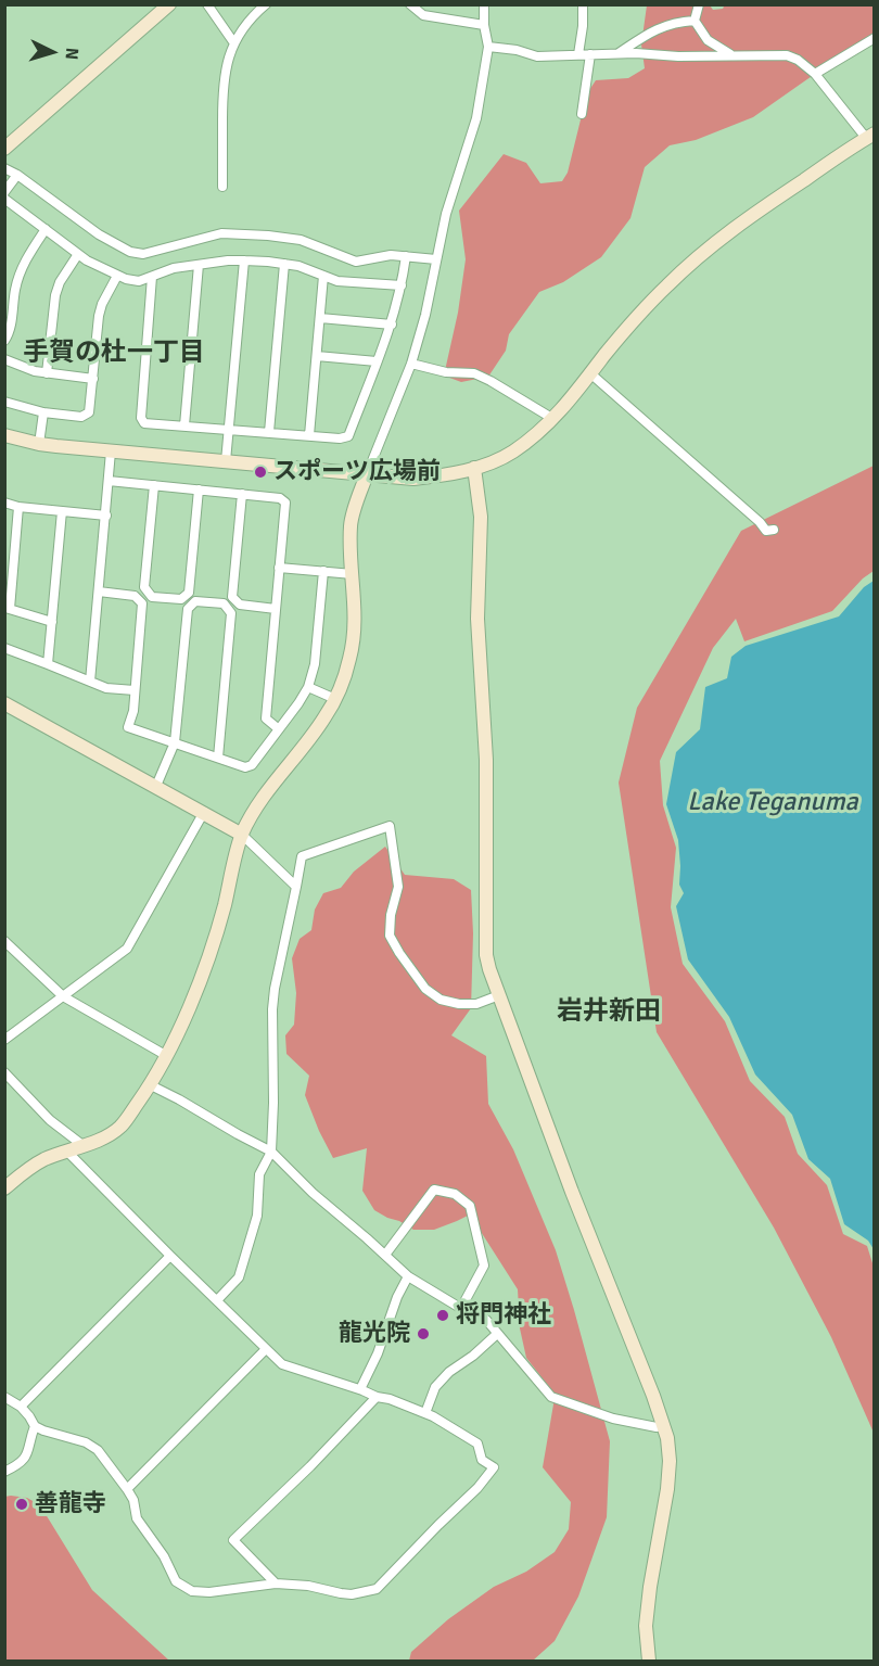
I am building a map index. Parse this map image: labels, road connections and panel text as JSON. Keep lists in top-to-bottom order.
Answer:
{
  "districts": ["手賀の杜一丁目", "岩井新田"],
  "water": ["Lake Teganuma"],
  "places": [
    "スポーツ広場前",
    "将門神社",
    "龍光院",
    "善龍寺"
  ],
  "north": "right"
}
